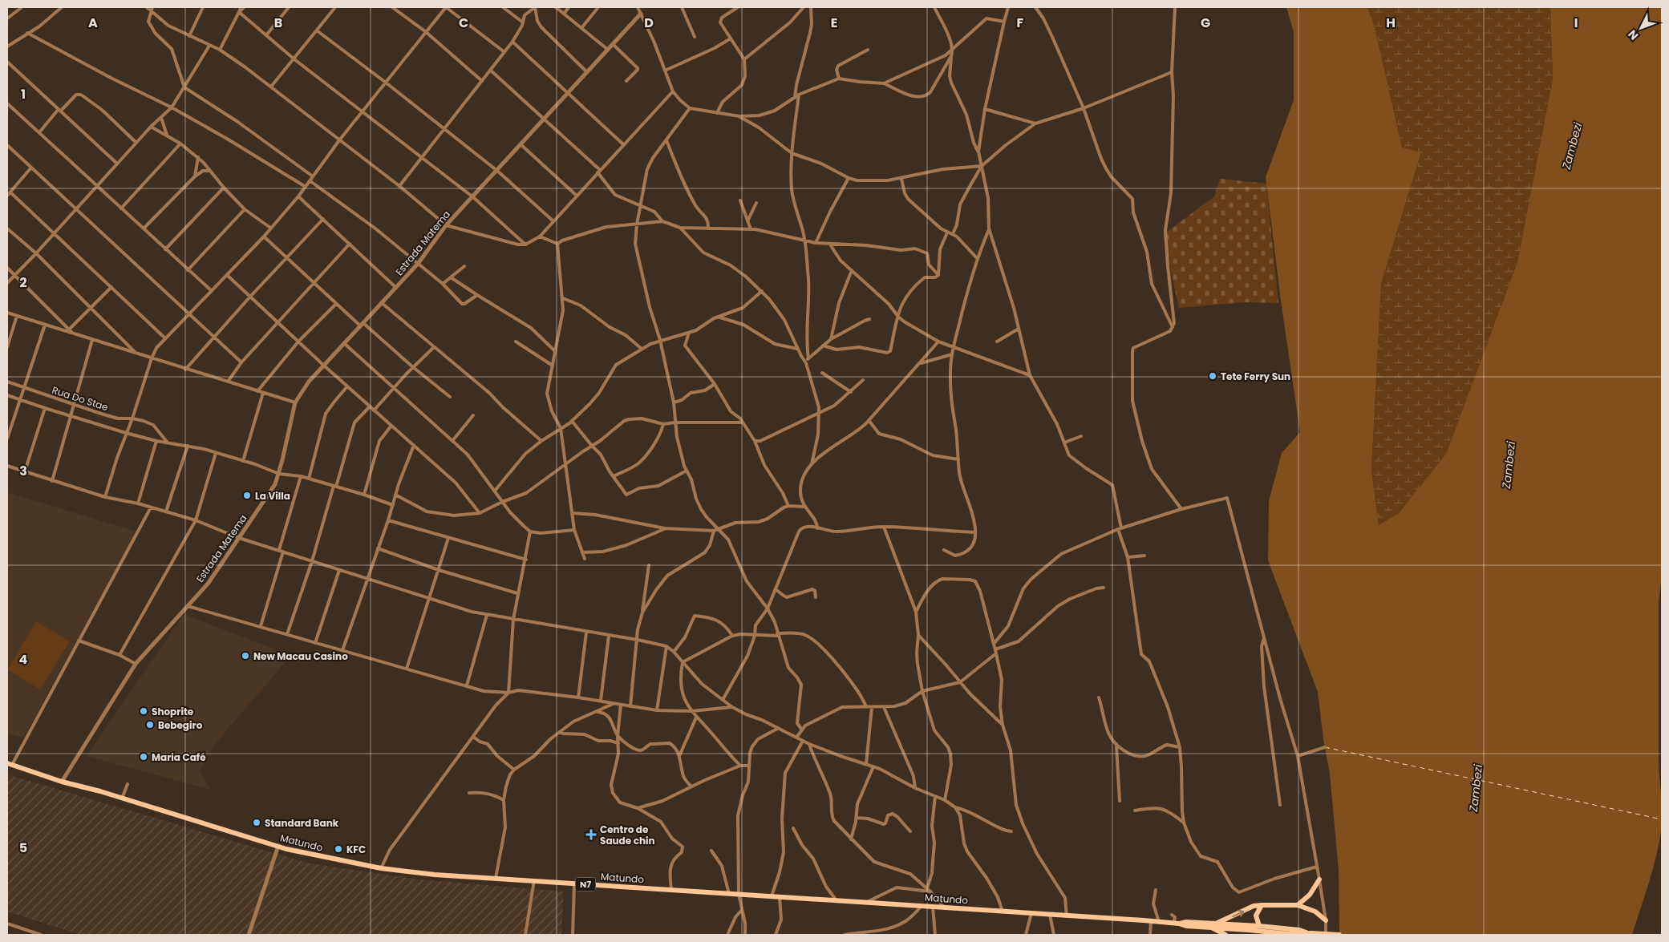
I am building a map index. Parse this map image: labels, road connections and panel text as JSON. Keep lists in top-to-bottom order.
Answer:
{
  "streets": {
    "main road": ["Matundo", "N7"],
    "street": ["Estrada Matema", "Rua Do Stae"]
  },
  "crossings": [
    ["Estrada Matema", "Matundo"],
    ["Matundo", "N7"]
  ],
  "water": ["Zambezi"],
  "places": {
    "other": [
      "Tete Ferry Sun",
      "La Villa",
      "New Macau Casino",
      "Shoprite",
      "Bebegiro",
      "Maria Café",
      "Standard Bank",
      "KFC"
    ],
    "health": ["Centro de Saude chin"]
  },
  "north": "bottom left",
  "grid": {
    "columns": [
      "A",
      "B",
      "C",
      "D",
      "E",
      "F",
      "G",
      "H",
      "I"
    ],
    "rows": [
      "1",
      "2",
      "3",
      "4",
      "5"
    ]
  }
}
